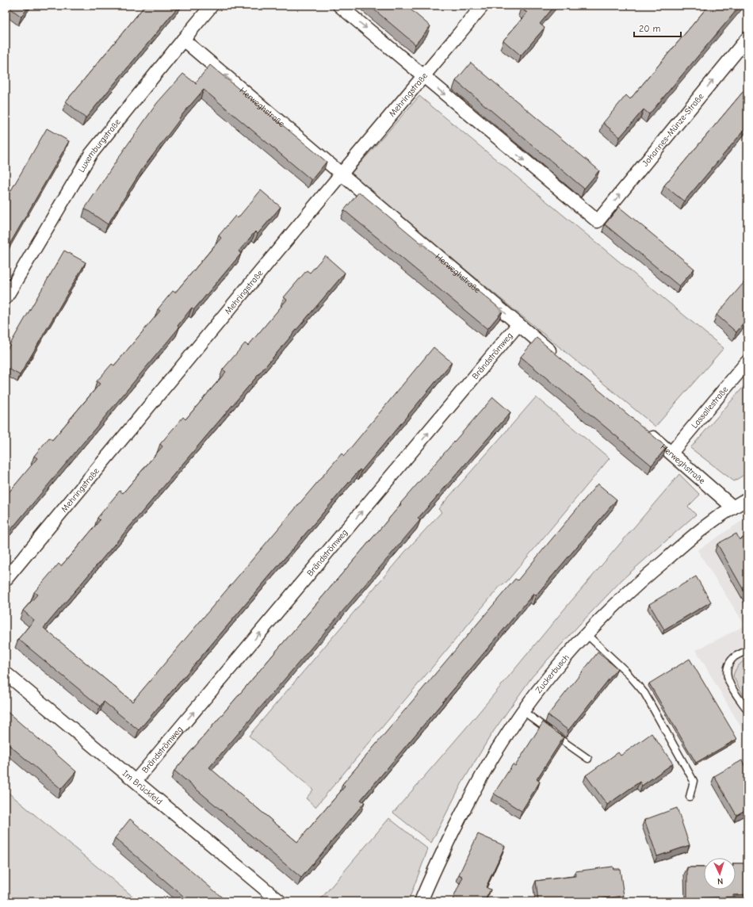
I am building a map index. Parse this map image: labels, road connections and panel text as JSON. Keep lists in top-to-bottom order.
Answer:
{
  "streets": {
    "street": [
      "Mehringstraße",
      "Herweghstraße",
      "Johannes-Münze-Straße",
      "Luxemburgstraße",
      "Brändströmweg",
      "Lassallestraße",
      "Zuckerbusch",
      "Im Brückfeld"
    ]
  },
  "crossings": [
    ["Mehringstraße", "Herweghstraße"],
    ["Mehringstraße", "Johannes-Münze-Straße"],
    ["Herweghstraße", "Luxemburgstraße"],
    ["Herweghstraße", "Brändströmweg"],
    ["Herweghstraße", "Lassallestraße"],
    ["Herweghstraße", "Zuckerbusch"],
    ["Brändströmweg", "Im Brückfeld"]
  ],
  "one_way": ["Herweghstraße", "Brändströmweg"],
  "scale_bar": "20 m",
  "north": "bottom"
}
